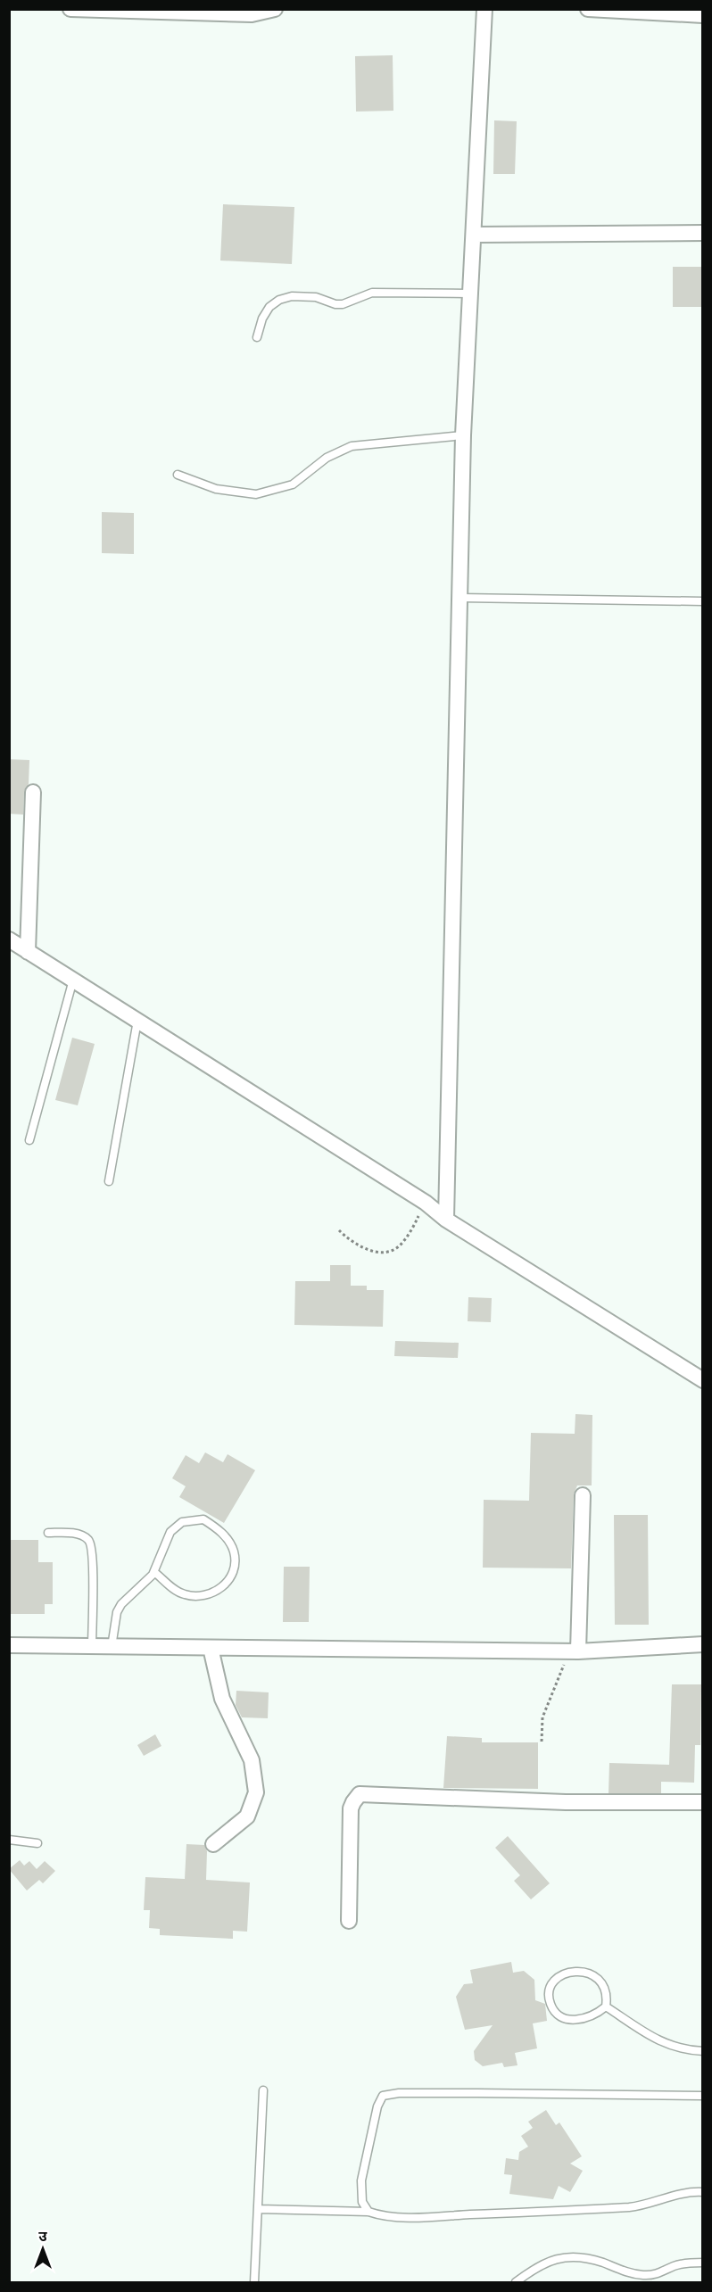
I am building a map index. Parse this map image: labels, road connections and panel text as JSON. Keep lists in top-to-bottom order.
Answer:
{
  "north": "top"
}
